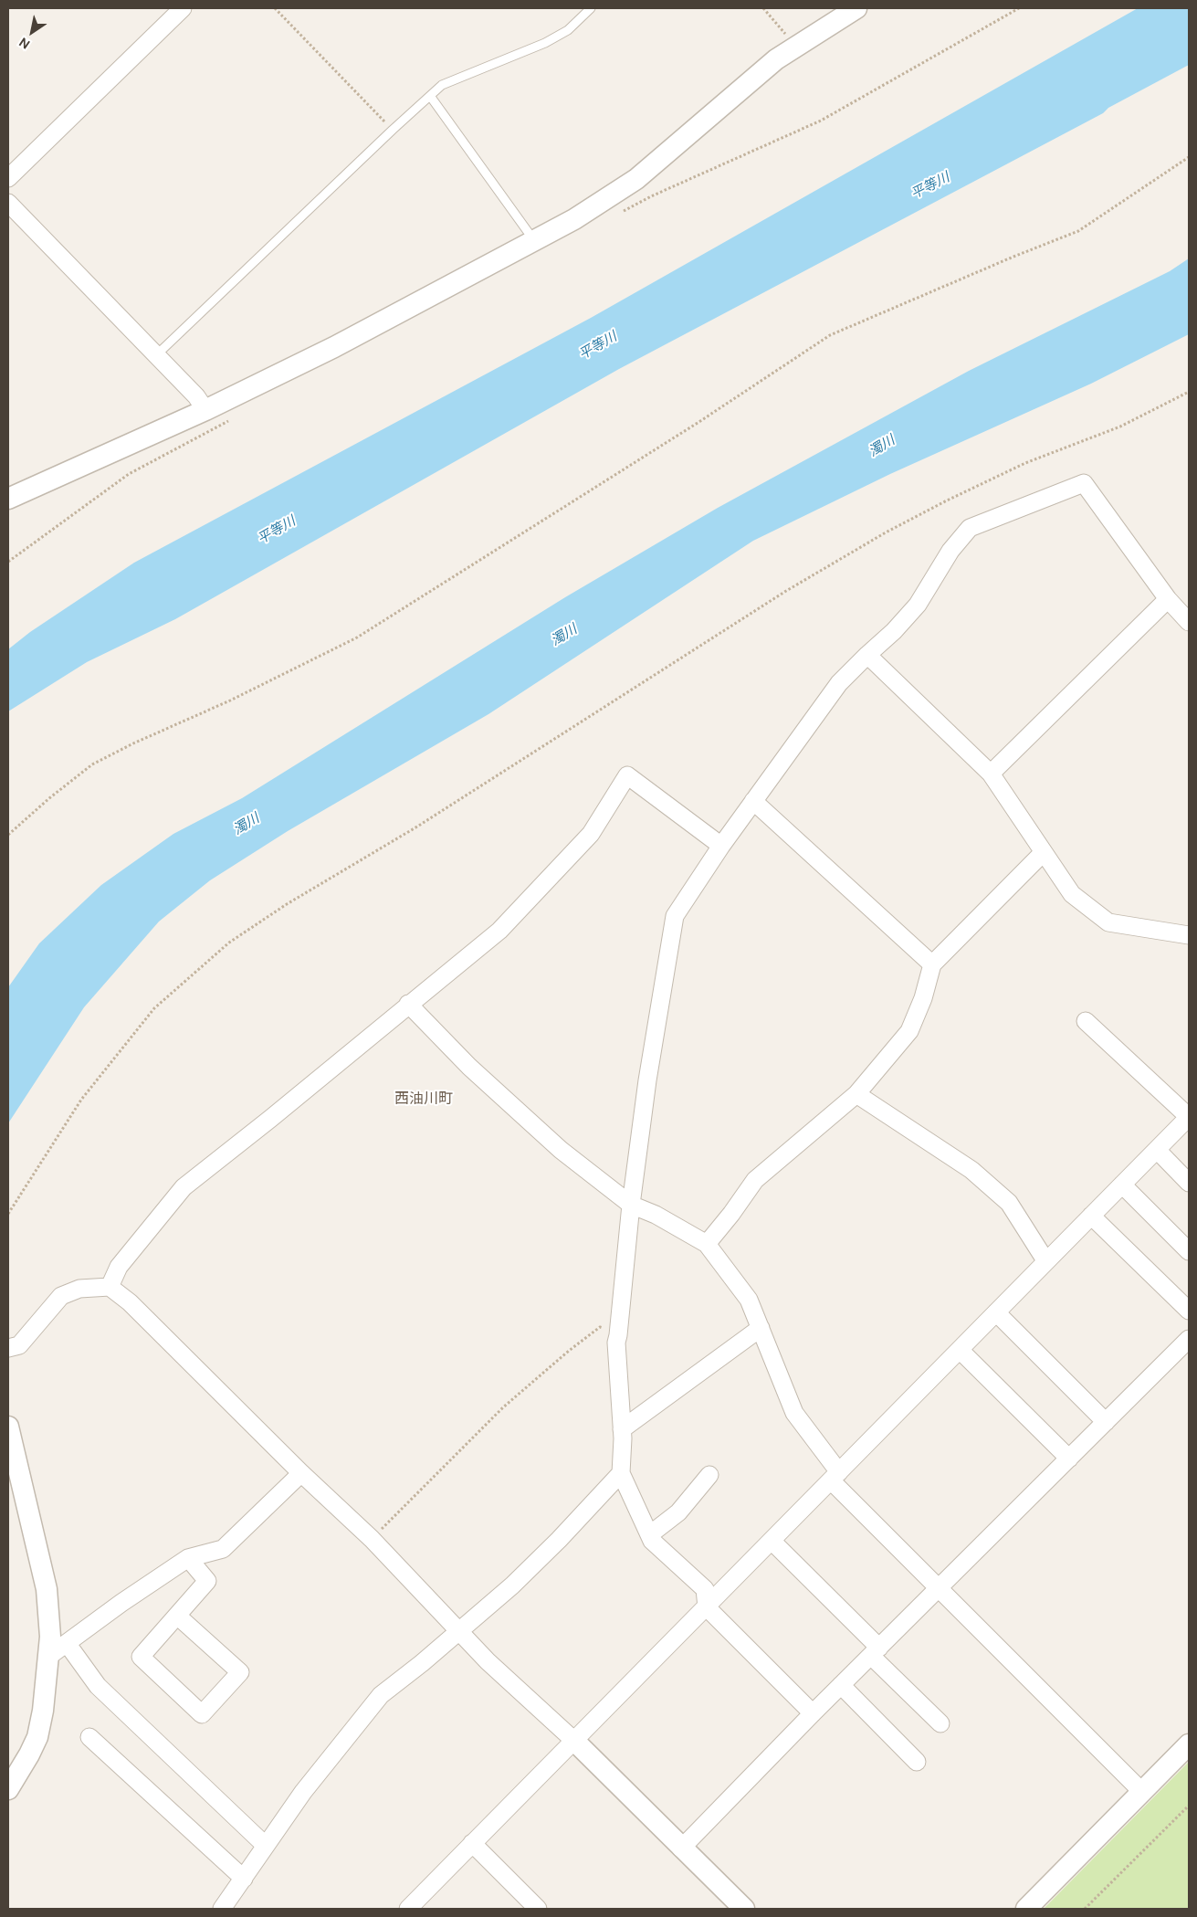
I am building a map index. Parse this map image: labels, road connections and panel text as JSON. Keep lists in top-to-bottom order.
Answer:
{
  "districts": ["西油川町"],
  "water": ["平等川", "濁川"],
  "north": "bottom left"
}
